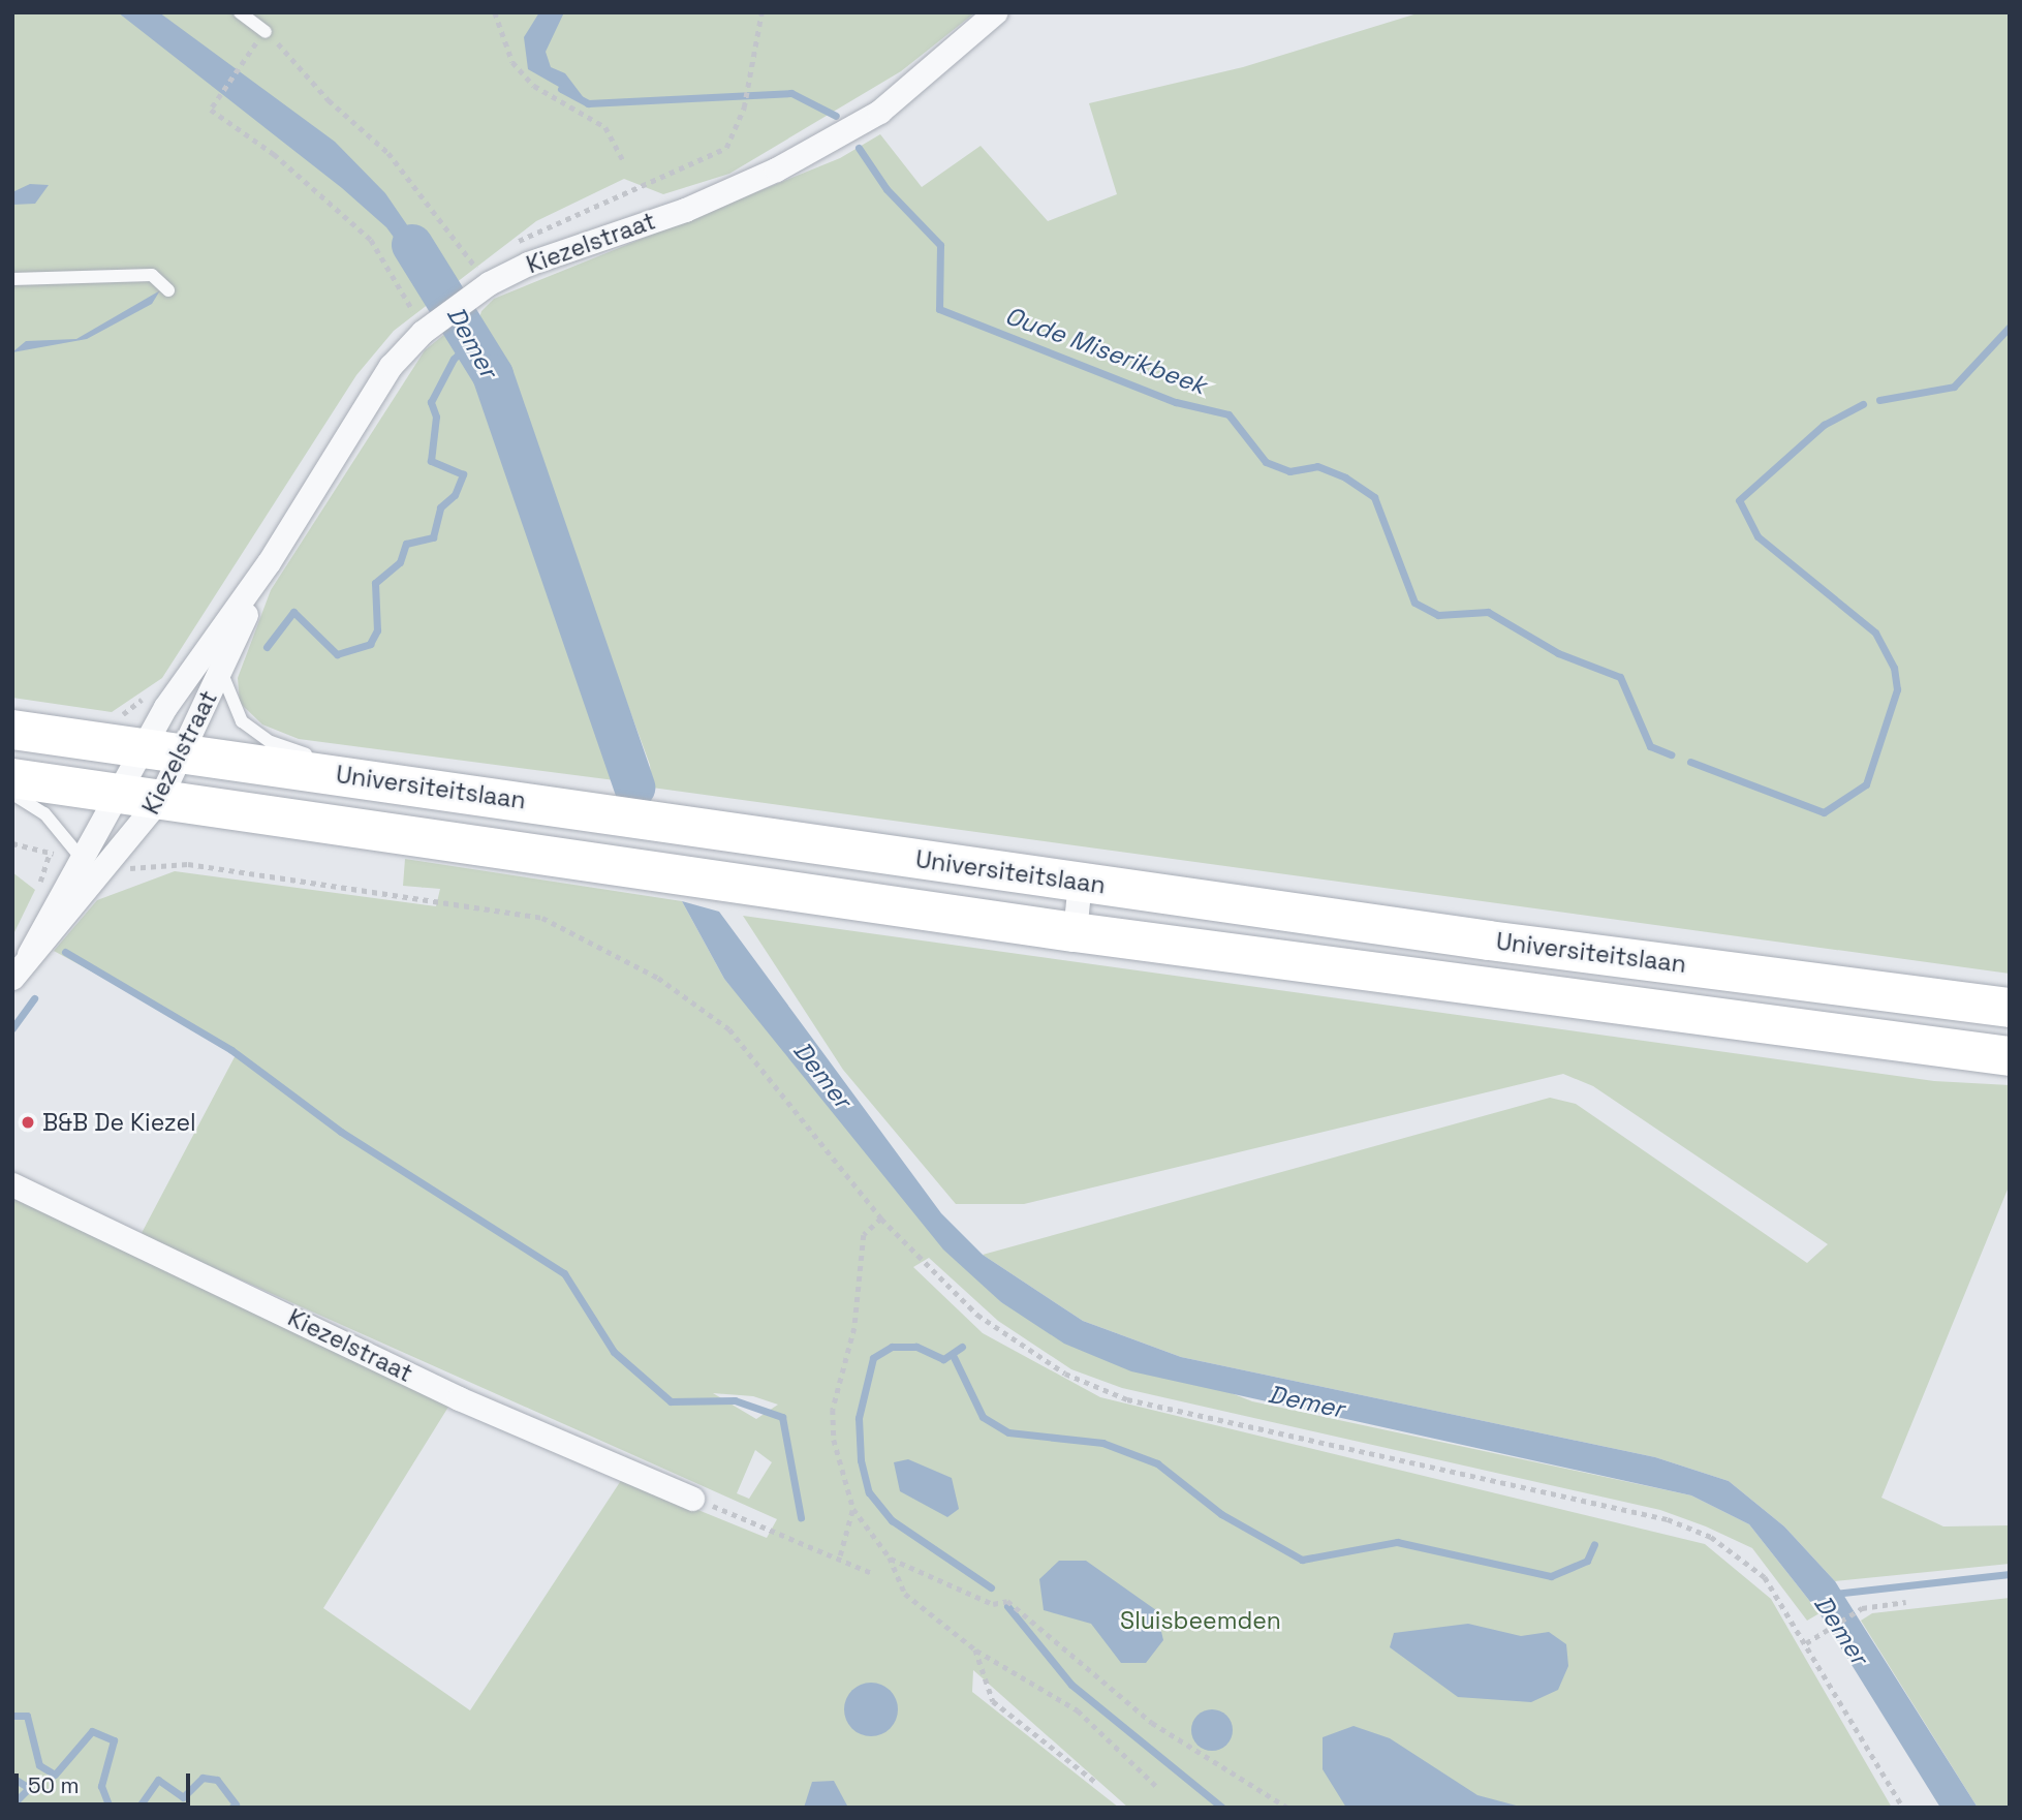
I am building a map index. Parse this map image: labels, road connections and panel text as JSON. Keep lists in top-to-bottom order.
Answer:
{
  "streets": {
    "highway": ["Universiteitslaan"],
    "street": ["Kiezelstraat"]
  },
  "crossings": [
    ["Kiezelstraat", "Universiteitslaan"]
  ],
  "water": ["Demer", "Oude Miserikbeek"],
  "parks": ["Sluisbeemden"],
  "places": ["B&B De Kiezel"],
  "scale_bar": "50 m"
}
